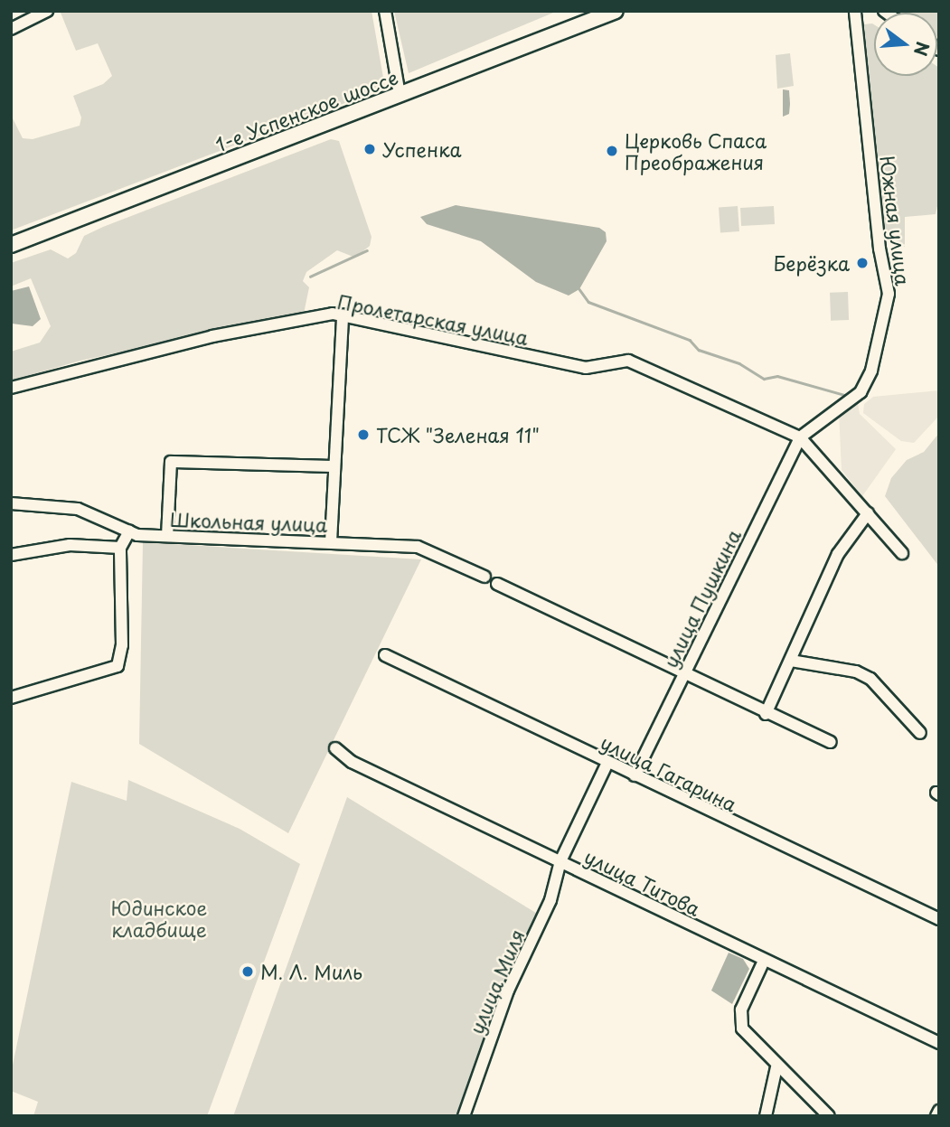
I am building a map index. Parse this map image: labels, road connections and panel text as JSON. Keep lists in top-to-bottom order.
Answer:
{
  "streets": {
    "main road": ["1-е Успенское шоссе"],
    "street": [
      "Южная улица",
      "Пролетарская улица",
      "Школьная улица",
      "улица Пушкина",
      "улица Гагарина",
      "улица Титова",
      "улица Миля"
    ]
  },
  "crossings": [
    ["Южная улица", "Пролетарская улица"],
    ["Южная улица", "улица Пушкина"],
    ["Пролетарская улица", "улица Пушкина"],
    ["улица Пушкина", "улица Гагарина"],
    ["улица Титова", "улица Миля"]
  ],
  "parks": ["Юдинское кладбище"],
  "places": [
    "Успенка",
    "Церковь Спаса Преображения",
    "Берёзка",
    "ТСЖ \"Зеленая 11\"",
    "М. Л. Миль"
  ],
  "north": "right"
}
